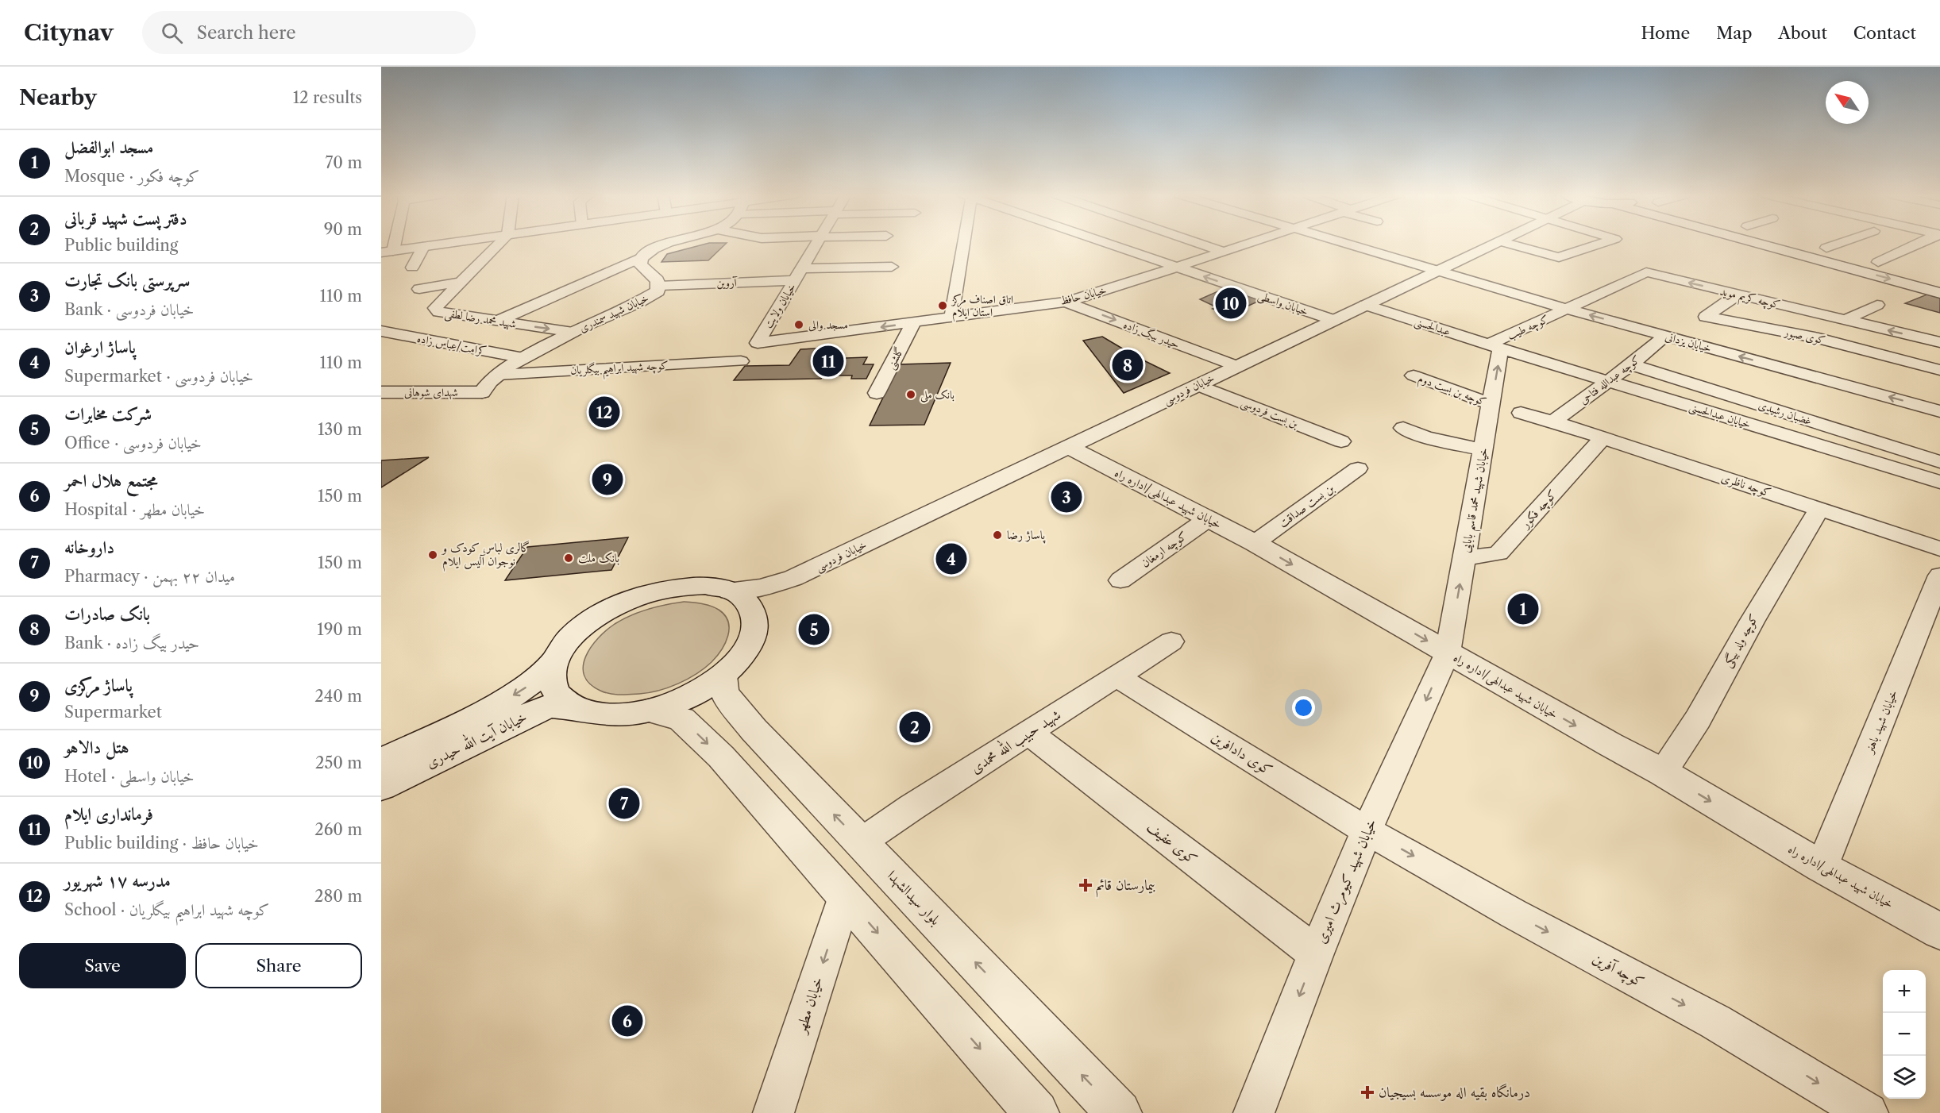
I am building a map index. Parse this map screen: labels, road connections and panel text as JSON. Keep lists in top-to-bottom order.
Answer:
{
  "streets": {
    "street": [
      "آروین",
      "خیابان حافظ",
      "کوچه کریم موید",
      "خیابان واسطی",
      "خیابان ولایت",
      "خیابان شهید سمندری",
      "شهید محمد رضا لطفی",
      "عبدالحسنی",
      "کوچه طیب",
      "حیدر بیگ زاده",
      "کوی صبور",
      "خیابان یزدانی",
      "کرامت/عباس زاده",
      "گلشنی",
      "کوچه شهید ابراهیم بیگلریان",
      "کوچه عبدالله فتاحی",
      "خیابان فردوسی",
      "کوچه بن بست دوم",
      "شهدای شوهانی",
      "بن بست فردوسی",
      "غضبان رشیدی",
      "خیابان عبدالحسنی",
      "کوچه ناظری",
      "خیابان شهید عبدالهی/اداره راه",
      "خیابان شهید محمد قاسم بابایی",
      "بن بست صداقت",
      "کوچه فکور",
      "کوچه ارمغان",
      "کوچه ولد بیگی",
      "خیابان شهید باهنر",
      "خیابان آیت الله حیدری",
      "شهید حبیب‌ الله محمدی",
      "کوی دادافرین",
      "کوی عفیف",
      "خیابان شهید کیومرث امیری",
      "بلوار سیدالشهدا",
      "کوچه آفرین",
      "خیابان مطهر"
    ]
  },
  "crossings": [
    ["آروین", "خیابان ولایت"],
    ["آروین", "خیابان شهید سمندری"],
    ["خیابان حافظ", "خیابان واسطی"],
    ["خیابان حافظ", "خیابان ولایت"],
    ["خیابان حافظ", "حیدر بیگ زاده"],
    ["خیابان حافظ", "گلشنی"],
    ["کوچه کریم موید", "کوچه طیب"],
    ["کوچه کریم موید", "کوی صبور"],
    ["کوچه کریم موید", "خیابان یزدانی"],
    ["خیابان واسطی", "خیابان فردوسی"],
    ["خیابان شهید سمندری", "شهید محمد رضا لطفی"],
    ["خیابان شهید سمندری", "کرامت/عباس زاده"],
    ["خیابان شهید سمندری", "کوچه شهید ابراهیم بیگلریان"],
    ["خیابان شهید سمندری", "شهدای شوهانی"],
    ["عبدالحسنی", "کوچه طیب"],
    ["عبدالحسنی", "خیابان فردوسی"],
    ["عبدالحسنی", "خیابان عبدالحسنی"],
    ["عبدالحسنی", "خیابان شهید محمد قاسم بابایی"],
    ["کوچه طیب", "خیابان یزدانی"],
    ["کوچه طیب", "خیابان عبدالحسنی"],
    ["کوچه طیب", "خیابان شهید محمد قاسم بابایی"],
    ["حیدر بیگ زاده", "خیابان فردوسی"],
    ["خیابان یزدانی", "کوچه عبدالله فتاحی"],
    ["خیابان یزدانی", "خیابان فردوسی"],
    ["کوچه عبدالله فتاحی", "غضبان رشیدی"],
    ["کوچه عبدالله فتاحی", "خیابان عبدالحسنی"],
    ["کوچه عبدالله فتاحی", "کوچه ناظری"],
    ["خیابان فردوسی", "بن بست فردوسی"],
    ["خیابان فردوسی", "خیابان شهید عبدالهی/اداره راه"],
    ["خیابان فردوسی", "خیابان آیت الله حیدری"],
    ["کوچه بن بست دوم", "خیابان شهید محمد قاسم بابایی"],
    ["خیابان عبدالحسنی", "خیابان شهید محمد قاسم بابایی"],
    ["کوچه ناظری", "کوچه فکور"],
    ["کوچه ناظری", "کوچه ولد بیگی"],
    ["خیابان شهید عبدالهی/اداره راه", "خیابان شهید محمد قاسم بابایی"],
    ["خیابان شهید عبدالهی/اداره راه", "بن بست صداقت"],
    ["خیابان شهید عبدالهی/اداره راه", "کوچه ارمغان"],
    ["خیابان شهید عبدالهی/اداره راه", "کوچه ولد بیگی"],
    ["خیابان شهید عبدالهی/اداره راه", "خیابان شهید باهنر"],
    ["خیابان شهید عبدالهی/اداره راه", "خیابان شهید کیومرث امیری"],
    ["خیابان شهید محمد قاسم بابایی", "کوچه فکور"],
    ["خیابان شهید محمد قاسم بابایی", "خیابان شهید کیومرث امیری"],
    ["شهید حبیب‌ الله محمدی", "کوی دادافرین"],
    ["شهید حبیب‌ الله محمدی", "کوی عفیف"],
    ["شهید حبیب‌ الله محمدی", "بلوار سیدالشهدا"],
    ["کوی دادافرین", "خیابان شهید کیومرث امیری"],
    ["کوی دادافرین", "کوچه آفرین"],
    ["کوی عفیف", "خیابان شهید کیومرث امیری"],
    ["خیابان شهید کیومرث امیری", "کوچه آفرین"]
  ],
  "one_way": [
    "خیابان واسطی",
    "حیدر بیگ زاده",
    "خیابان شهید عبدالهی/اداره راه",
    "خیابان شهید محمد قاسم بابایی",
    "خیابان شهید کیومرث امیری",
    "کوچه آفرین",
    "خیابان مطهر"
  ],
  "places": {
    "other": [
      "اتاق اصناف مرکز استان ایلام",
      "مسجد والی",
      "بانک ملی",
      "پاساژ رضا",
      "گالری لباس کودک و نوجوان آلیس ایلام",
      "بانک ملت"
    ],
    "health": ["بیمارستان قائم", "درمانگاه بقیه اله موسسه بسیجیان"]
  },
  "north": "top left",
  "page": {
    "header": "Citynav",
    "search": "Search here",
    "nav": [
      "Home",
      "Map",
      "About",
      "Contact"
    ],
    "heading": ["Nearby", "12 results"],
    "list": [
      {
        "mark": "1",
        "name": "مسجد ابوالفضل",
        "note": "Mosque · کوچه فکور",
        "value": "70 m"
      },
      {
        "mark": "2",
        "name": "دفتر پست شهید قربانی",
        "note": "Public building",
        "value": "90 m"
      },
      {
        "mark": "3",
        "name": "سرپرستی بانک تجارت",
        "note": "Bank · خیابان فردوسی",
        "value": "110 m"
      },
      {
        "mark": "4",
        "name": "پاساژ ارغوان",
        "note": "Supermarket · خیابان فردوسی",
        "value": "110 m"
      },
      {
        "mark": "5",
        "name": "شرکت مخابرات",
        "note": "Office · خیابان فردوسی",
        "value": "130 m"
      },
      {
        "mark": "6",
        "name": "مجتمع هلال احمر",
        "note": "Hospital · خیابان مطهر",
        "value": "150 m"
      },
      {
        "mark": "7",
        "name": "داروخانه",
        "note": "Pharmacy · میدان ۲۲ بهمن",
        "value": "150 m"
      },
      {
        "mark": "8",
        "name": "بانک صادرات",
        "note": "Bank · حیدر بیگ زاده",
        "value": "190 m"
      },
      {
        "mark": "9",
        "name": "پاساژ مرکزی",
        "note": "Supermarket",
        "value": "240 m"
      },
      {
        "mark": "10",
        "name": "هتل دالاهو",
        "note": "Hotel · خیابان واسطی",
        "value": "250 m"
      },
      {
        "mark": "11",
        "name": "فرمانداری ایلام",
        "note": "Public building · خیابان حافظ",
        "value": "260 m"
      },
      {
        "mark": "12",
        "name": "مدرسه ۱۷ شهریور",
        "note": "School · کوچه شهید ابراهیم بیگلریان",
        "value": "280 m"
      }
    ],
    "pins": [
      "10",
      "11",
      "8",
      "12",
      "9",
      "3",
      "4",
      "1",
      "5",
      "2",
      "7",
      "6"
    ],
    "buttons": ["Save", "Share"],
    "map_buttons": ["+", "−"]
  }
}
